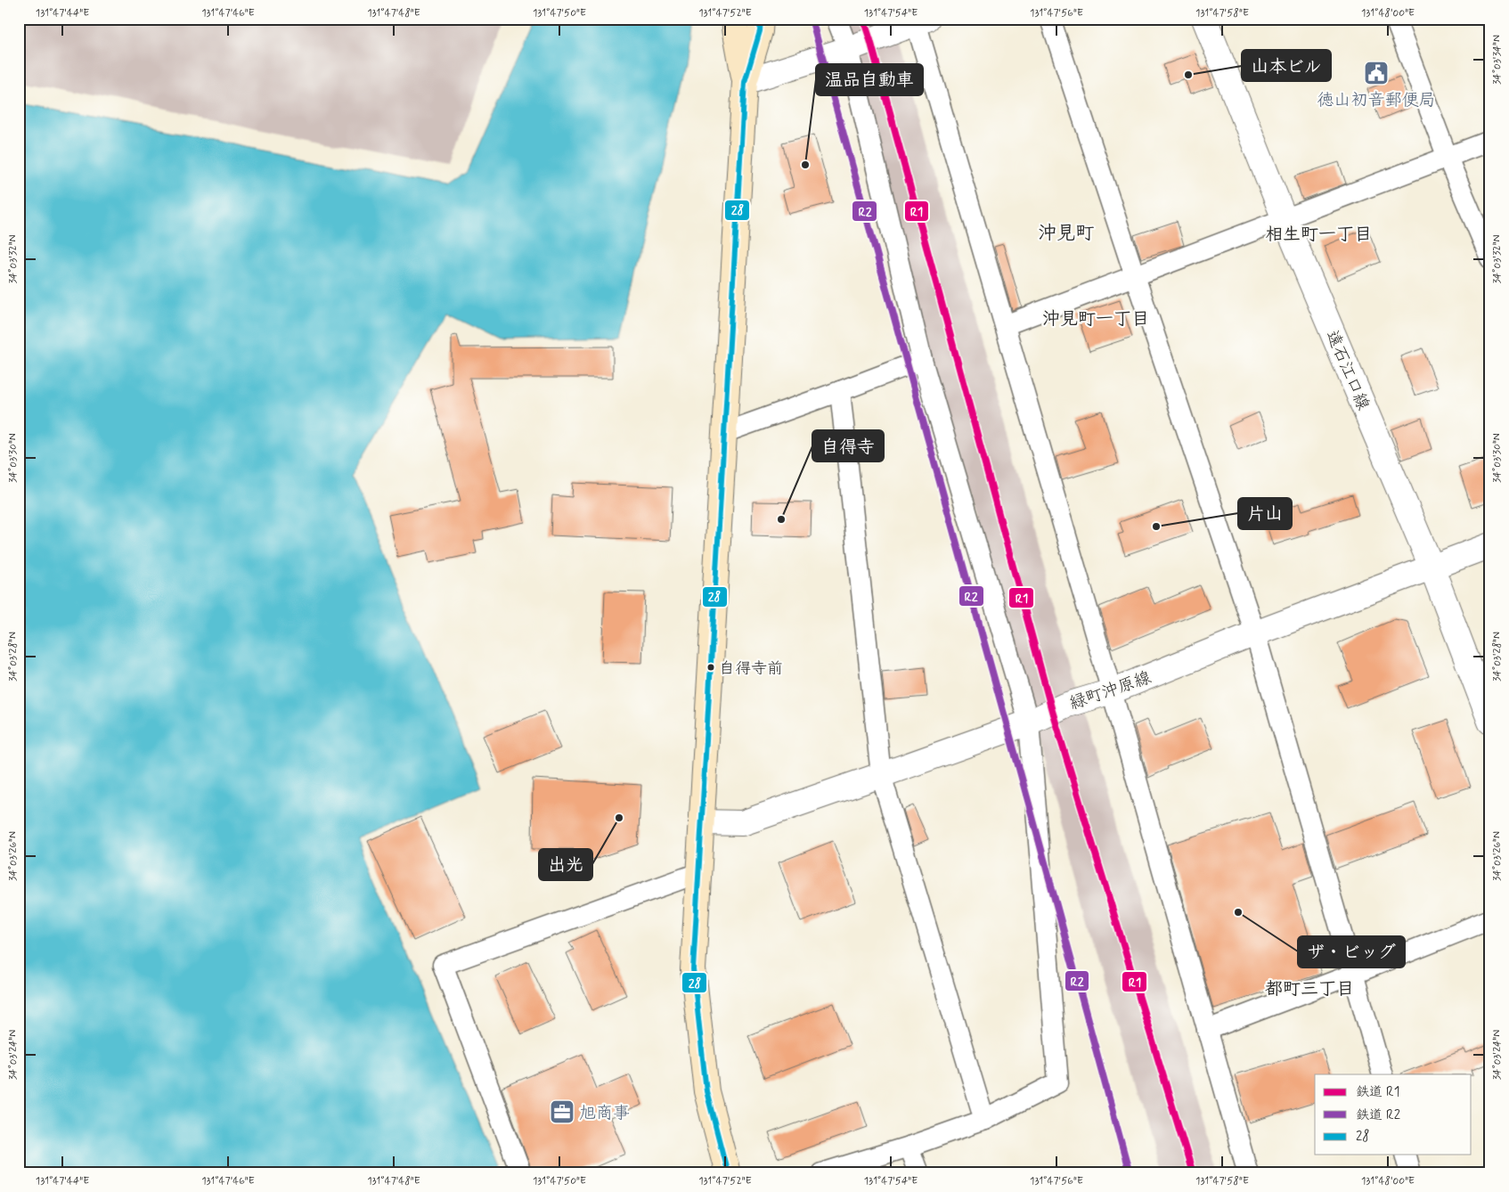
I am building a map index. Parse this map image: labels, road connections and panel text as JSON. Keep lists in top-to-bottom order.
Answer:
{
  "streets": {
    "street": ["遠石江口線", "緑町沖原線"]
  },
  "crossings": [
    ["遠石江口線", "緑町沖原線"]
  ],
  "districts": [
    "沖見町",
    "相生町一丁目",
    "沖見町一丁目",
    "都町三丁目"
  ],
  "places": {
    "public building": ["徳山初音郵便局"],
    "other": [
      "山本ビル",
      "温品自動車",
      "自得寺",
      "片山",
      "自得寺前",
      "出光",
      "ザ・ビッグ"
    ],
    "office": ["旭商事"]
  },
  "lines": ["rail line R1", "rail line R2", "transit line 28"],
  "legend": ["鉄道 R1", "鉄道 R2", "28"],
  "coordinates": [
    "131°47'44\"E",
    "131°47'46\"E",
    "131°47'48\"E",
    "131°47'50\"E",
    "131°47'52\"E",
    "131°47'54\"E",
    "131°47'56\"E",
    "131°47'58\"E",
    "131°48'00\"E",
    "34°03'34\"N",
    "34°03'32\"N",
    "34°03'30\"N",
    "34°03'28\"N",
    "34°03'26\"N",
    "34°03'24\"N"
  ]
}
